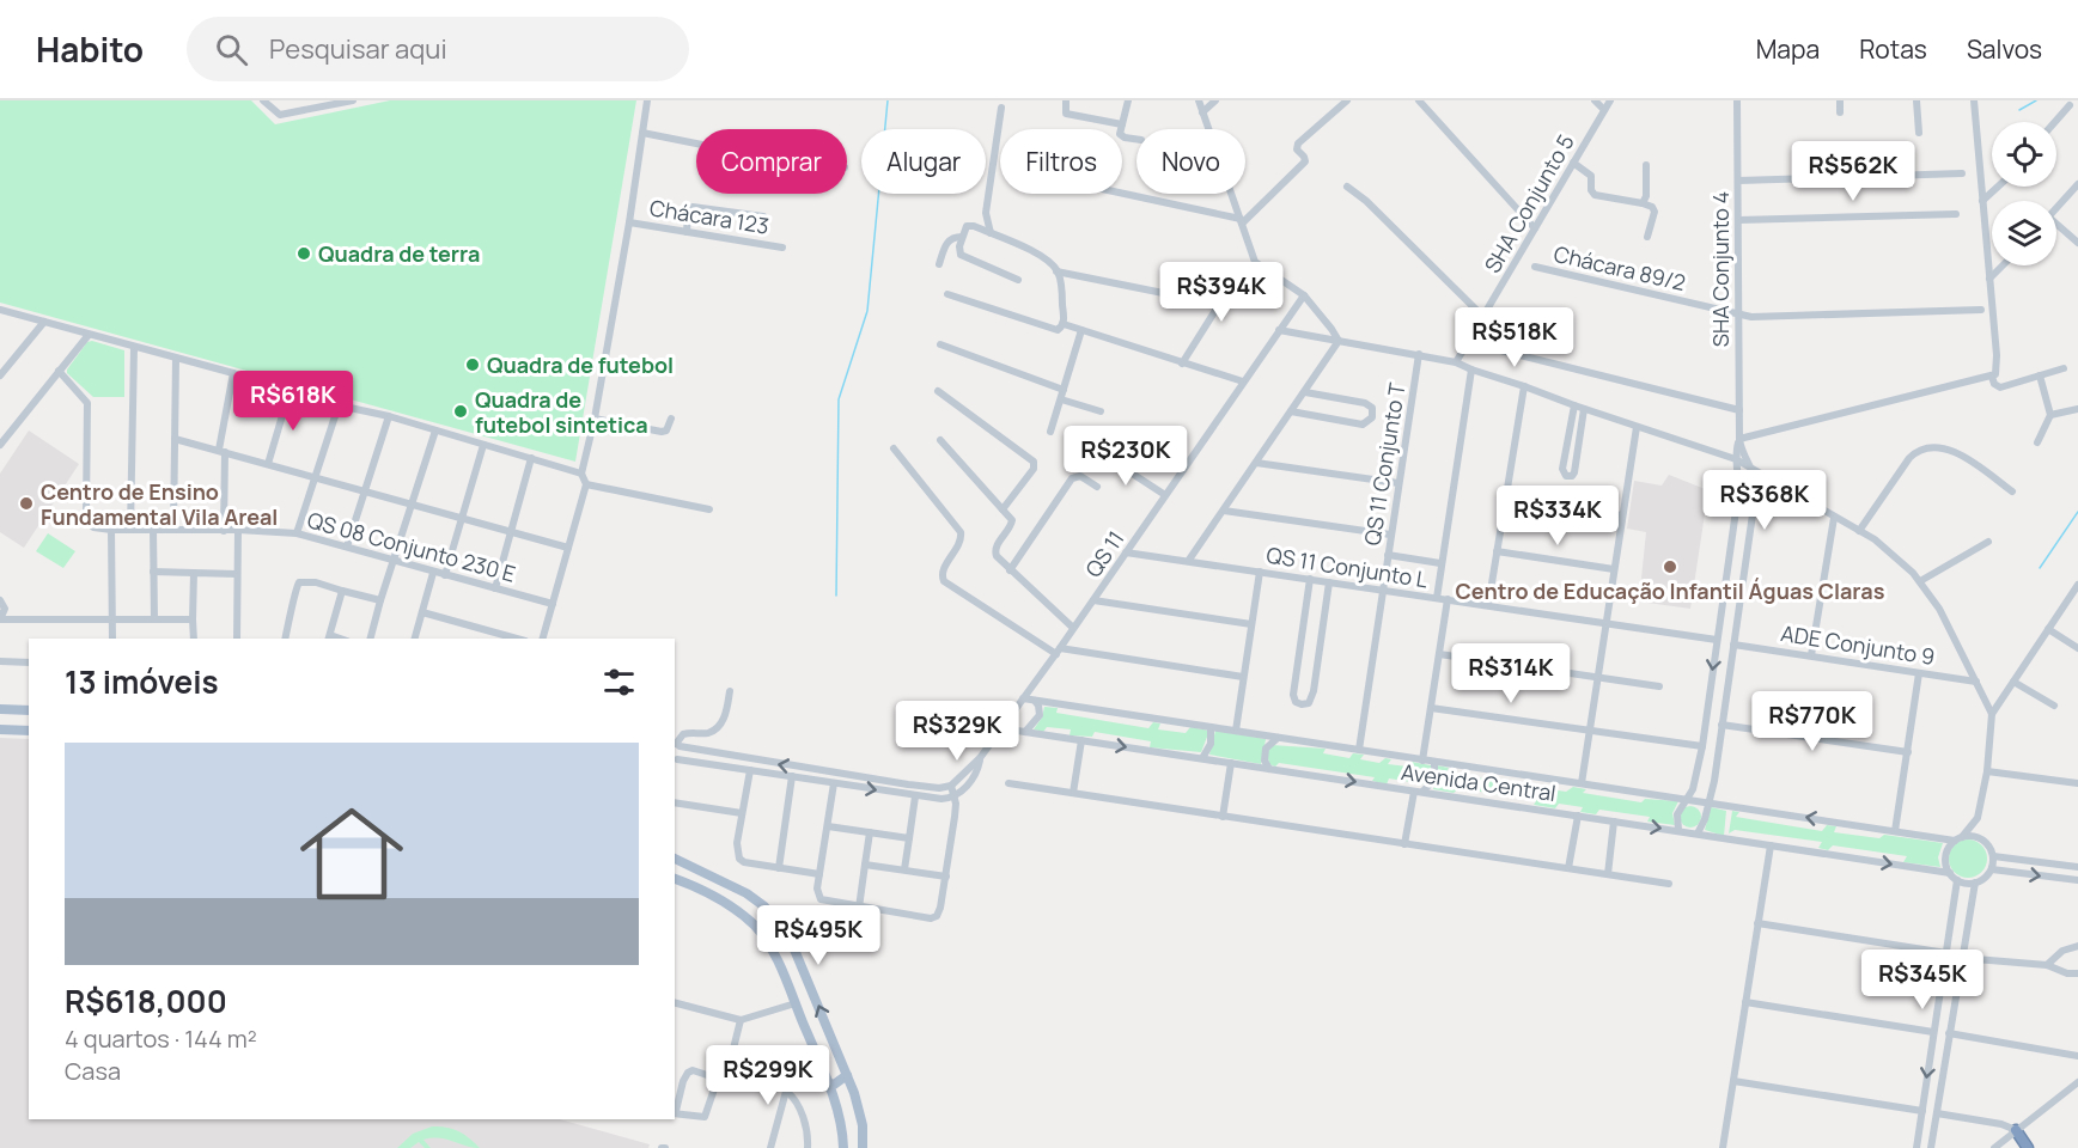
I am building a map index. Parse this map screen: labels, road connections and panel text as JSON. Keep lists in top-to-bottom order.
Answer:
{
  "streets": {
    "street": [
      "SHA Conjunto 5",
      "Chácara 123",
      "Chácara 89/2",
      "SHA Conjunto 4",
      "QS 11 Conjunto T",
      "QS 08 Conjunto 230 E",
      "QS 11",
      "QS 11 Conjunto L",
      "ADE Conjunto 9",
      "Avenida Central"
    ]
  },
  "crossings": [
    ["Chácara 89/2", "SHA Conjunto 4"],
    ["SHA Conjunto 4", "QS 11 Conjunto L"],
    ["SHA Conjunto 4", "Avenida Central"],
    ["QS 11 Conjunto T", "QS 11 Conjunto L"],
    ["QS 11 Conjunto T", "Avenida Central"],
    ["QS 11", "QS 11 Conjunto L"],
    ["QS 11", "Avenida Central"]
  ],
  "places": [
    "Quadra de terra",
    "Quadra de futebol",
    "Quadra de futebol sintetica",
    "Centro de Ensino Fundamental Vila Areal",
    "Centro de Educação Infantil Águas Claras"
  ],
  "page": {
    "header": "Habito",
    "search": "Pesquisar aqui",
    "nav": ["Mapa", "Rotas", "Salvos"],
    "chip": [
      "Comprar",
      "Alugar",
      "Filtros",
      "Novo"
    ],
    "price": [
      "R$562K",
      "R$394K",
      "R$518K",
      "R$618K",
      "R$230K",
      "R$368K",
      "R$334K",
      "R$314K",
      "R$770K",
      "R$329K",
      "R$495K",
      "R$345K",
      "R$299K"
    ],
    "heading": "13 imóveis",
    "list": [
      {
        "name": "R$618,000",
        "note": "4 quartos · 144 m² · Casa"
      }
    ]
  }
}
